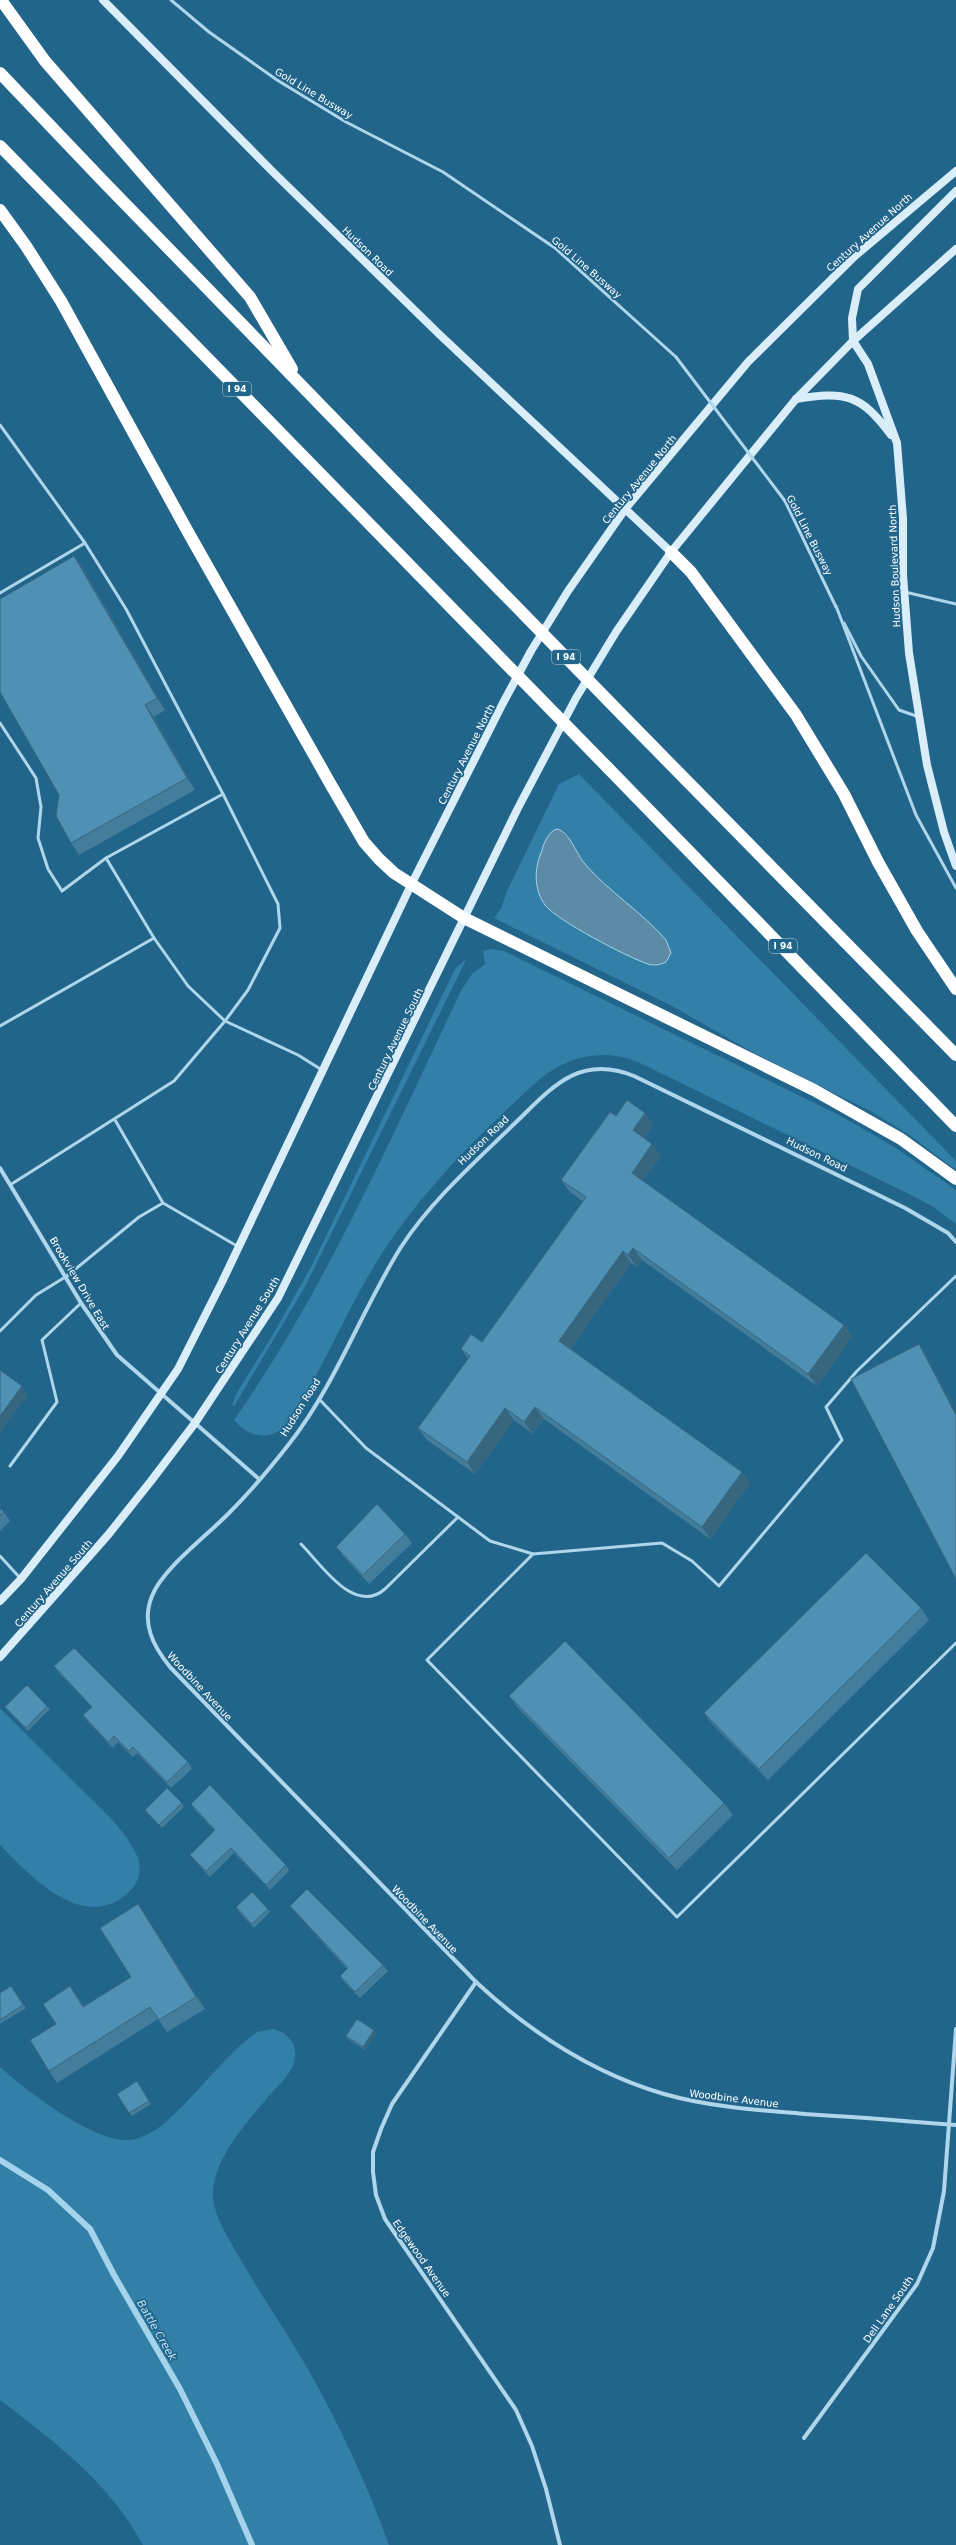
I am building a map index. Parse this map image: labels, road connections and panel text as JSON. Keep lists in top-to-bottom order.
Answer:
{
  "streets": {
    "highway": ["I 94"],
    "main road": [
      "Century Avenue North",
      "Hudson Road",
      "Hudson Boulevard North",
      "Century Avenue South"
    ],
    "street": [
      "Brookview Drive East",
      "Woodbine Avenue",
      "Edgewood Avenue",
      "Dell Lane South"
    ],
    "lane": ["Gold Line Busway"]
  },
  "crossings": [
    ["Gold Line Busway", "Hudson Boulevard North"],
    ["Century Avenue North", "Hudson Road"],
    ["Hudson Road", "Woodbine Avenue"],
    ["Woodbine Avenue", "Edgewood Avenue"],
    ["Woodbine Avenue", "Dell Lane South"]
  ],
  "water": ["Battle Creek"]
}
